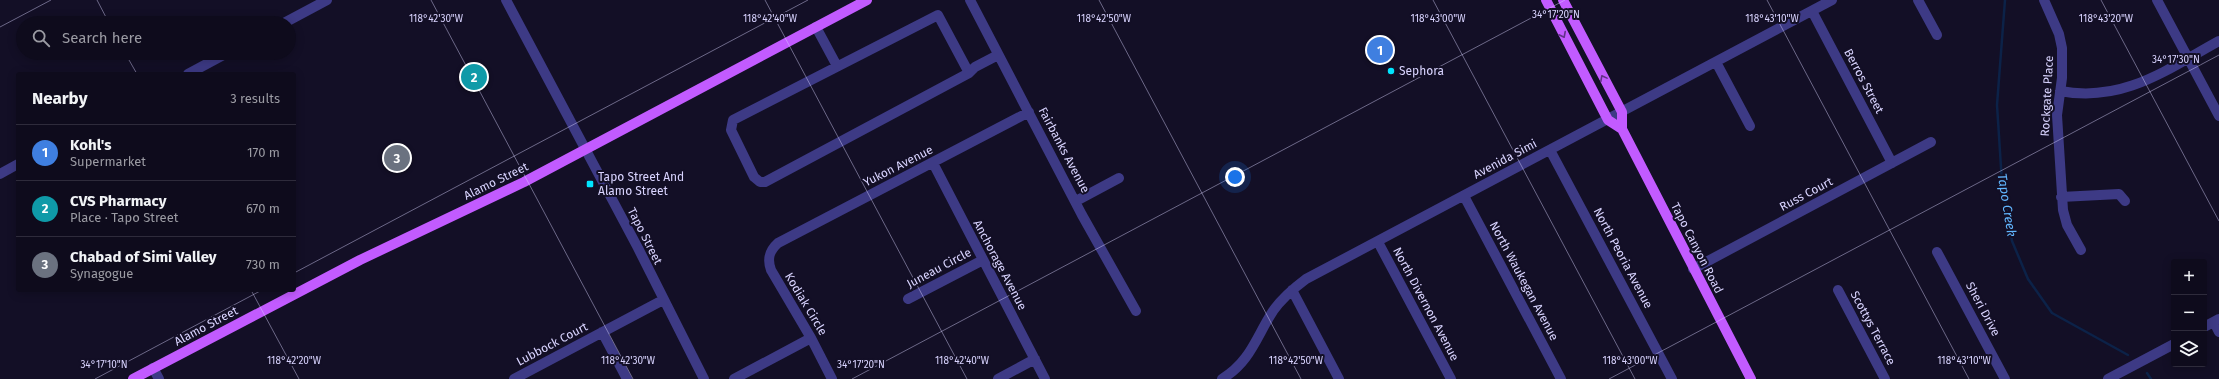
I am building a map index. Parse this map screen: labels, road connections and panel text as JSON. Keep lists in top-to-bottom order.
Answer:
{
  "streets": {
    "main road": ["Alamo Street", "Tapo Canyon Road"],
    "street": [
      "Berros Street",
      "Rockgate Place",
      "Fairbanks Avenue",
      "Avenida Simi",
      "Yukon Avenue",
      "Russ Court",
      "Tapo Street",
      "North Peoria Avenue",
      "Anchorage Avenue",
      "Juneau Circle",
      "North Waukegan Avenue",
      "Kodiak Circle",
      "North Divernon Avenue",
      "Sheri Drive",
      "Scottys Terrace",
      "Lubbock Court"
    ]
  },
  "crossings": [
    ["Berros Street", "Avenida Simi"],
    ["Berros Street", "Russ Court"],
    ["Fairbanks Avenue", "Yukon Avenue"],
    ["Avenida Simi", "Tapo Canyon Road"],
    ["Avenida Simi", "North Peoria Avenue"],
    ["Avenida Simi", "North Waukegan Avenue"],
    ["Avenida Simi", "North Divernon Avenue"],
    ["Yukon Avenue", "Anchorage Avenue"],
    ["Yukon Avenue", "Kodiak Circle"],
    ["Alamo Street", "Tapo Street"],
    ["Russ Court", "Tapo Canyon Road"],
    ["Tapo Street", "Lubbock Court"],
    ["Anchorage Avenue", "Juneau Circle"]
  ],
  "water": ["Tapo Creek"],
  "places": {
    "other": ["Sephora"],
    "transit": ["Tapo Street And Alamo Street"]
  },
  "page": {
    "search": "Search here",
    "pins": ["1", "2", "3"],
    "heading": ["Nearby", "3 results"],
    "list": [
      {
        "mark": "1",
        "name": "Kohl's",
        "note": "Supermarket",
        "value": "170 m"
      },
      {
        "mark": "2",
        "name": "CVS Pharmacy",
        "note": "Place · Tapo Street",
        "value": "670 m"
      },
      {
        "mark": "3",
        "name": "Chabad of Simi Valley",
        "note": "Synagogue",
        "value": "730 m"
      }
    ],
    "map_buttons": ["+", "−"]
  },
  "coordinates": [
    "34°17'20\"N",
    "118°42'30\"W",
    "118°42'40\"W",
    "118°42'50\"W",
    "118°43'00\"W",
    "118°43'10\"W",
    "118°43'20\"W",
    "34°17'30\"N",
    "118°42'20\"W",
    "34°17'10\"N"
  ]
}
